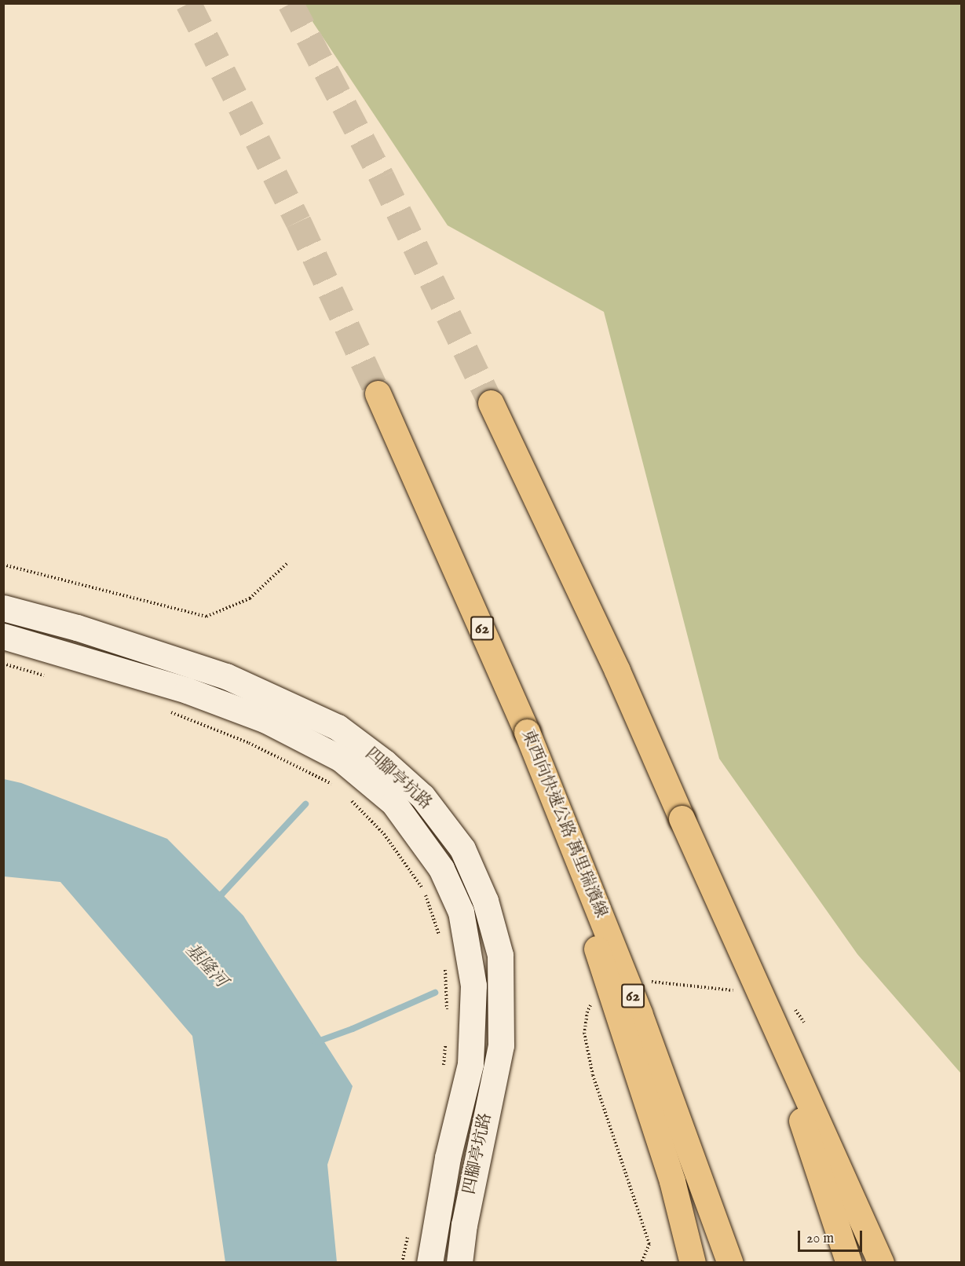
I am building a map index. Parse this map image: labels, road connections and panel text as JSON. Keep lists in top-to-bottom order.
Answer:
{
  "streets": {
    "highway": ["62", "東西向快速公路 萬里瑞濱線"],
    "street": ["四腳亭坑路"]
  },
  "water": ["基隆河"],
  "scale_bar": "20 m"
}
